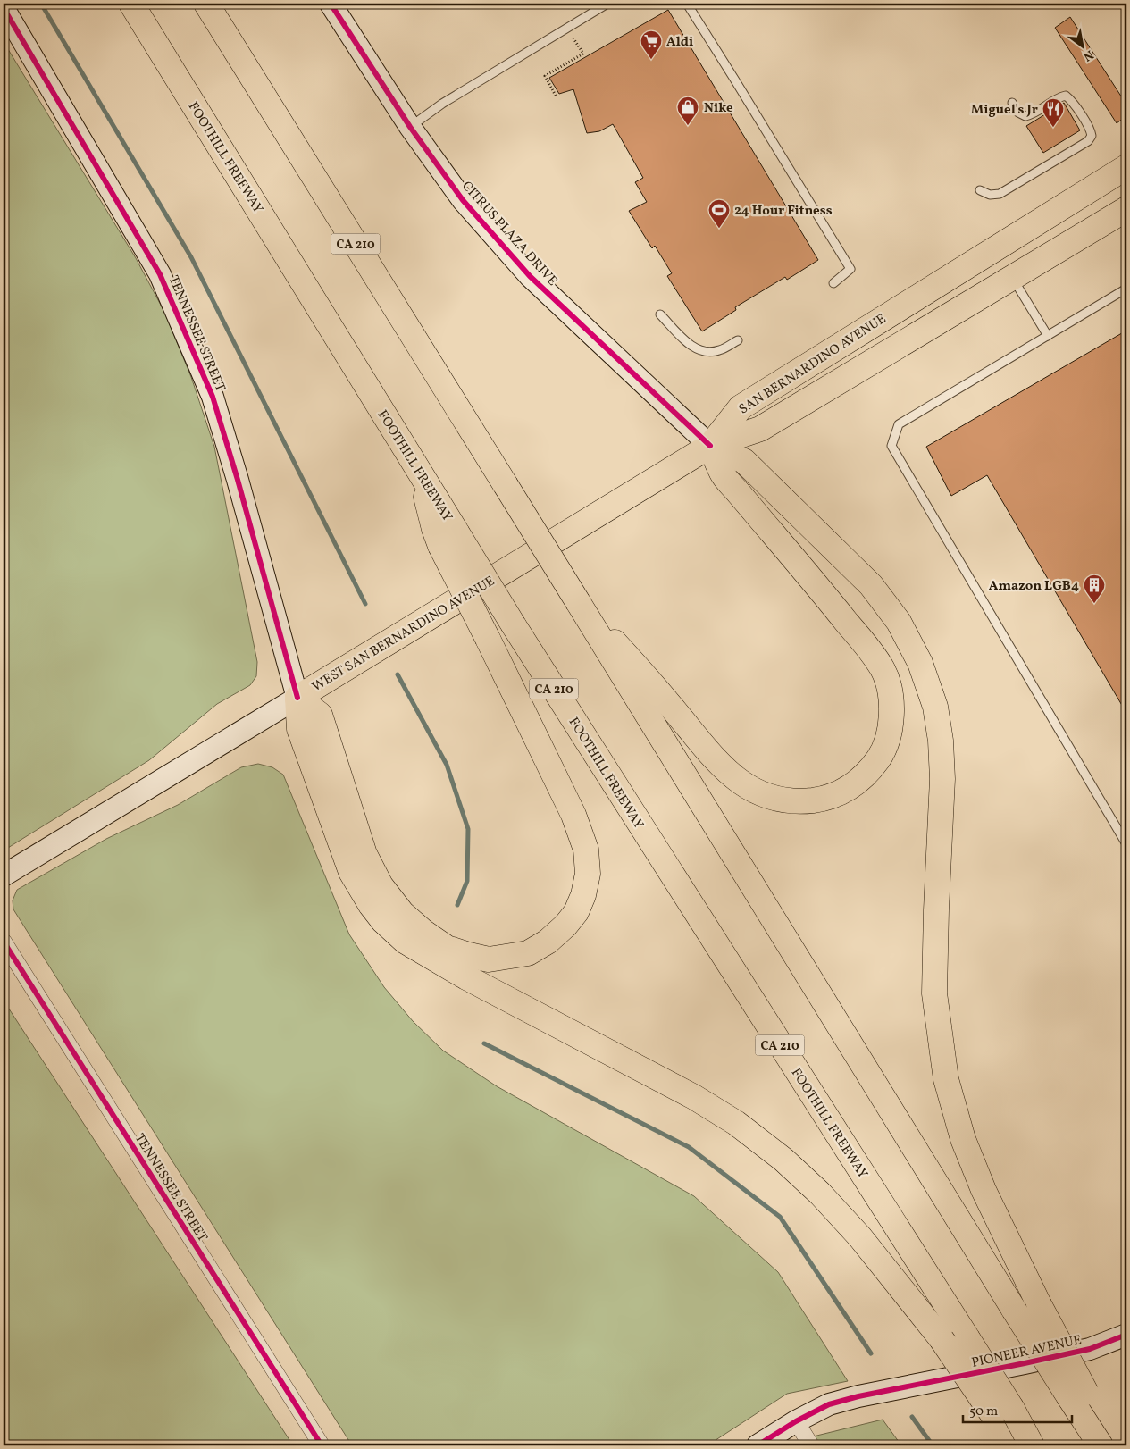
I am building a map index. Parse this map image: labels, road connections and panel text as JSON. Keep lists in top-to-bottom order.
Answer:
{
  "streets": {
    "main road": [
      "FOOTHILL FREEWAY",
      "CA 210",
      "SAN BERNARDINO AVENUE",
      "WEST SAN BERNARDINO AVENUE"
    ],
    "street": ["CITRUS PLAZA DRIVE", "TENNESSEE STREET", "PIONEER AVENUE"]
  },
  "crossings": [
    ["CITRUS PLAZA DRIVE", "SAN BERNARDINO AVENUE"],
    ["CITRUS PLAZA DRIVE", "WEST SAN BERNARDINO AVENUE"],
    ["TENNESSEE STREET", "WEST SAN BERNARDINO AVENUE"],
    ["SAN BERNARDINO AVENUE", "WEST SAN BERNARDINO AVENUE"]
  ],
  "places": {
    "supermarket": ["Aldi"],
    "shop": ["Nike"],
    "restaurant": ["Miguel's Jr"],
    "sports": ["24 Hour Fitness"],
    "building": ["Amazon LGB4"]
  },
  "scale_bar": "50 m",
  "north": "bottom right"
}
